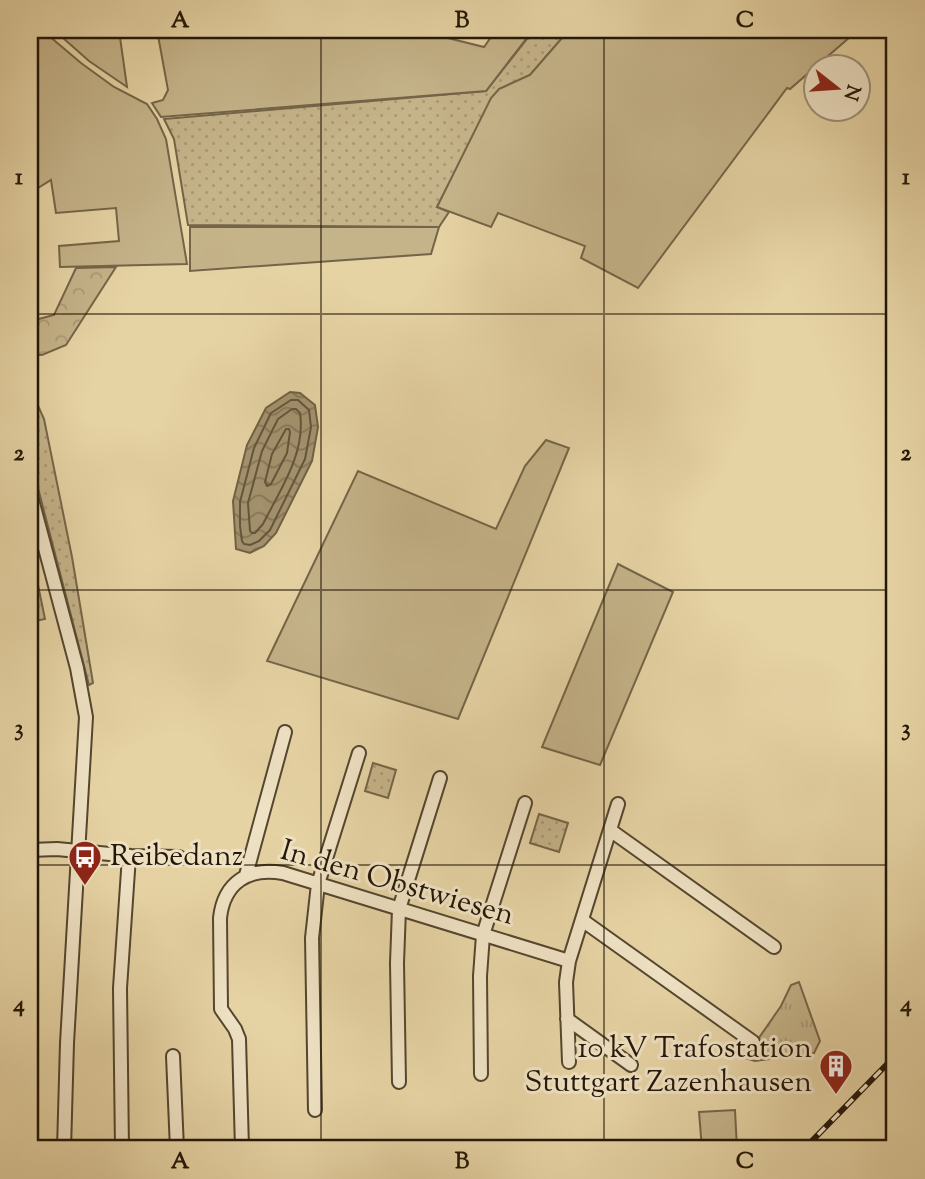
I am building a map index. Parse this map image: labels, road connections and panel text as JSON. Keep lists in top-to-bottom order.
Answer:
{
  "streets": {
    "street": ["In den Obstwiesen"]
  },
  "places": {
    "bus stop": ["Reibedanz"],
    "building": ["10 kV Trafostation Stuttgart Zazenhausen"]
  },
  "north": "right",
  "grid": {
    "columns": ["A", "B", "C"],
    "rows": [
      "1",
      "2",
      "3",
      "4"
    ]
  }
}
